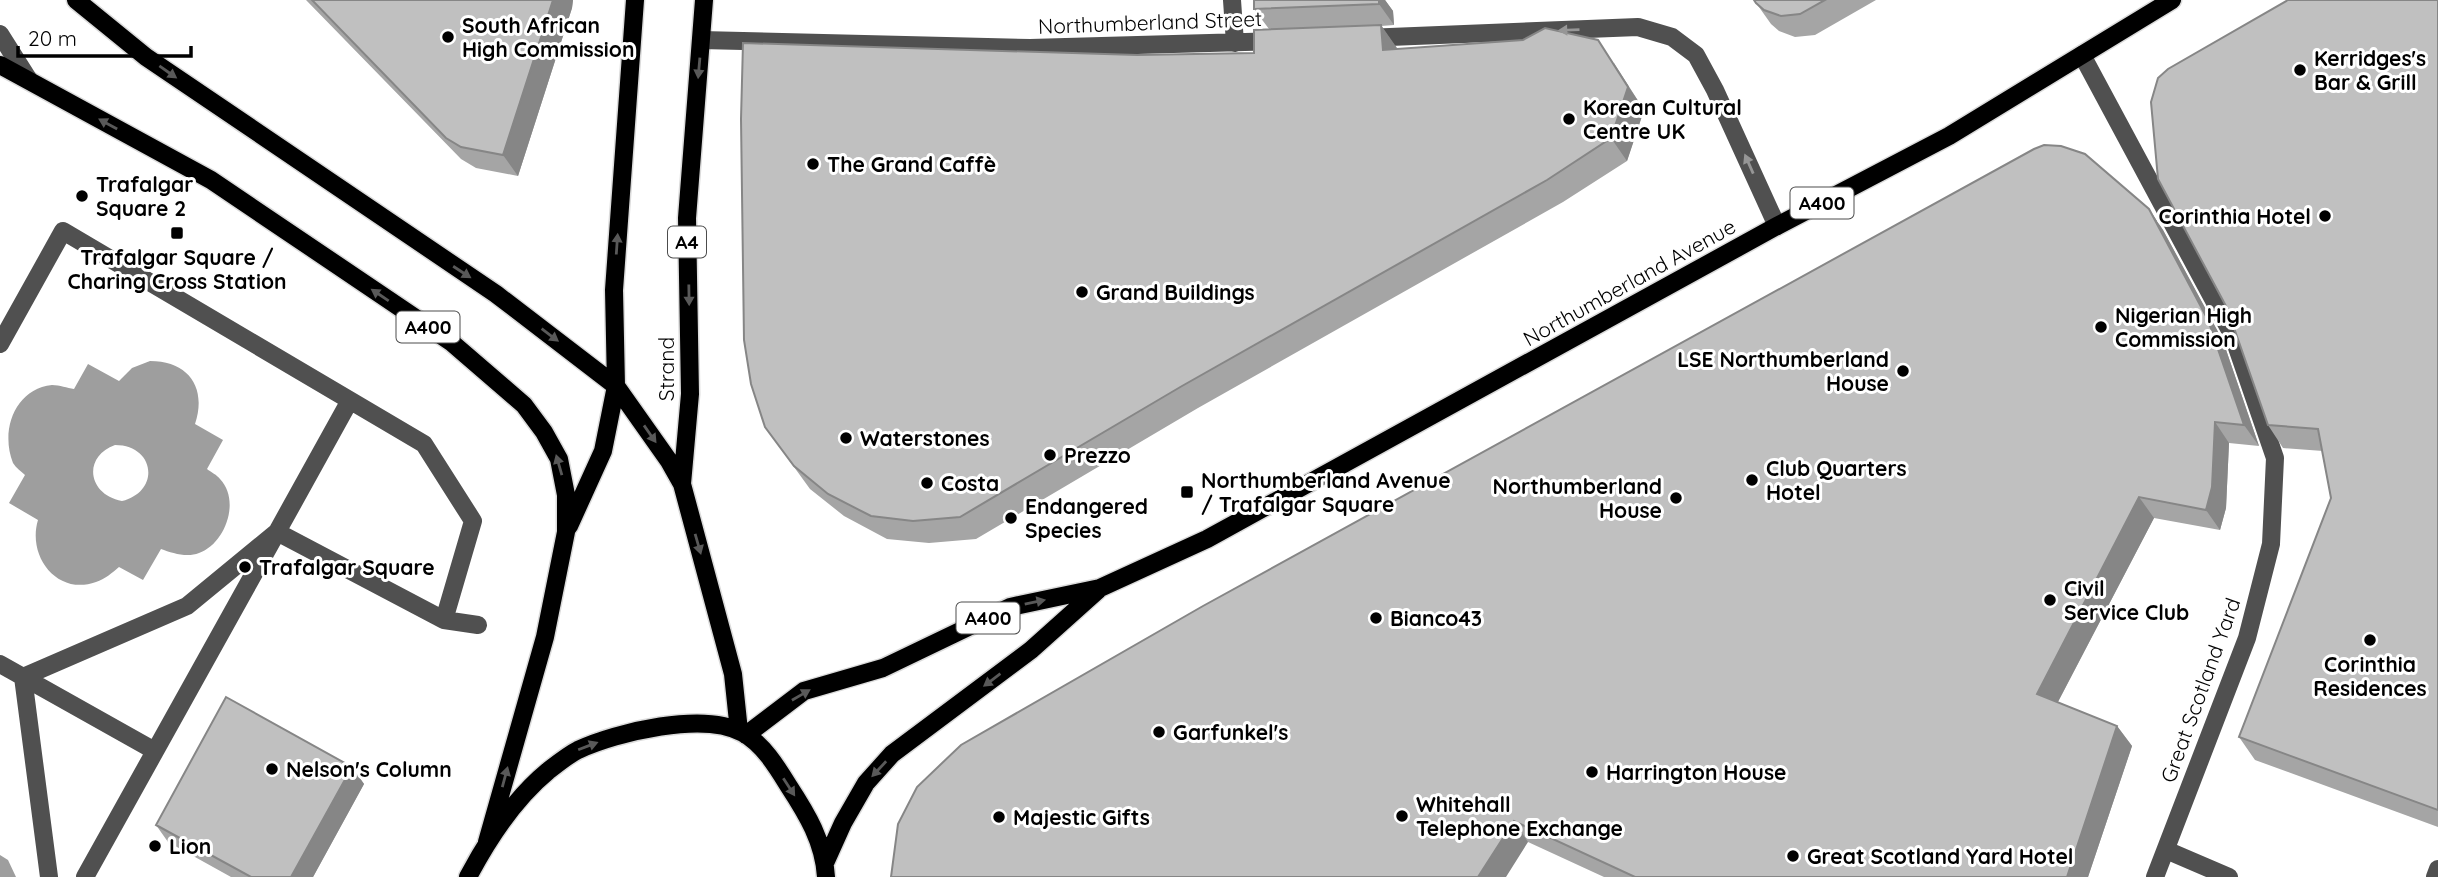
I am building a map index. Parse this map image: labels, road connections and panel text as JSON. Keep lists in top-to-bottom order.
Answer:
{
  "streets": {
    "main road": [
      "A400",
      "A4",
      "Northumberland Avenue",
      "Strand"
    ],
    "street": ["Northumberland Street", "Great Scotland Yard"]
  },
  "crossings": [
    ["Northumberland Street", "Strand"],
    ["Northumberland Avenue", "Strand"],
    ["Northumberland Avenue", "Great Scotland Yard"]
  ],
  "places": {
    "other": [
      "South African High Commission",
      "Kerridges's Bar & Grill",
      "Korean Cultural Centre UK",
      "The Grand Caffè",
      "Trafalgar Square 2",
      "Corinthia Hotel",
      "Grand Buildings",
      "Nigerian High Commission",
      "LSE Northumberland House",
      "Waterstones",
      "Prezzo",
      "Club Quarters Hotel",
      "Costa",
      "Northumberland House",
      "Endangered Species",
      "Trafalgar Square",
      "Civil Service Club",
      "Bianco43",
      "Corinthia Residences",
      "Garfunkel's",
      "Nelson's Column",
      "Harrington House",
      "Whitehall Telephone Exchange",
      "Majestic Gifts",
      "Lion",
      "Great Scotland Yard Hotel"
    ],
    "transit": ["Trafalgar Square / Charing Cross Station", "Northumberland Avenue / Trafalgar Square"]
  },
  "scale_bar": "20 m"
}
